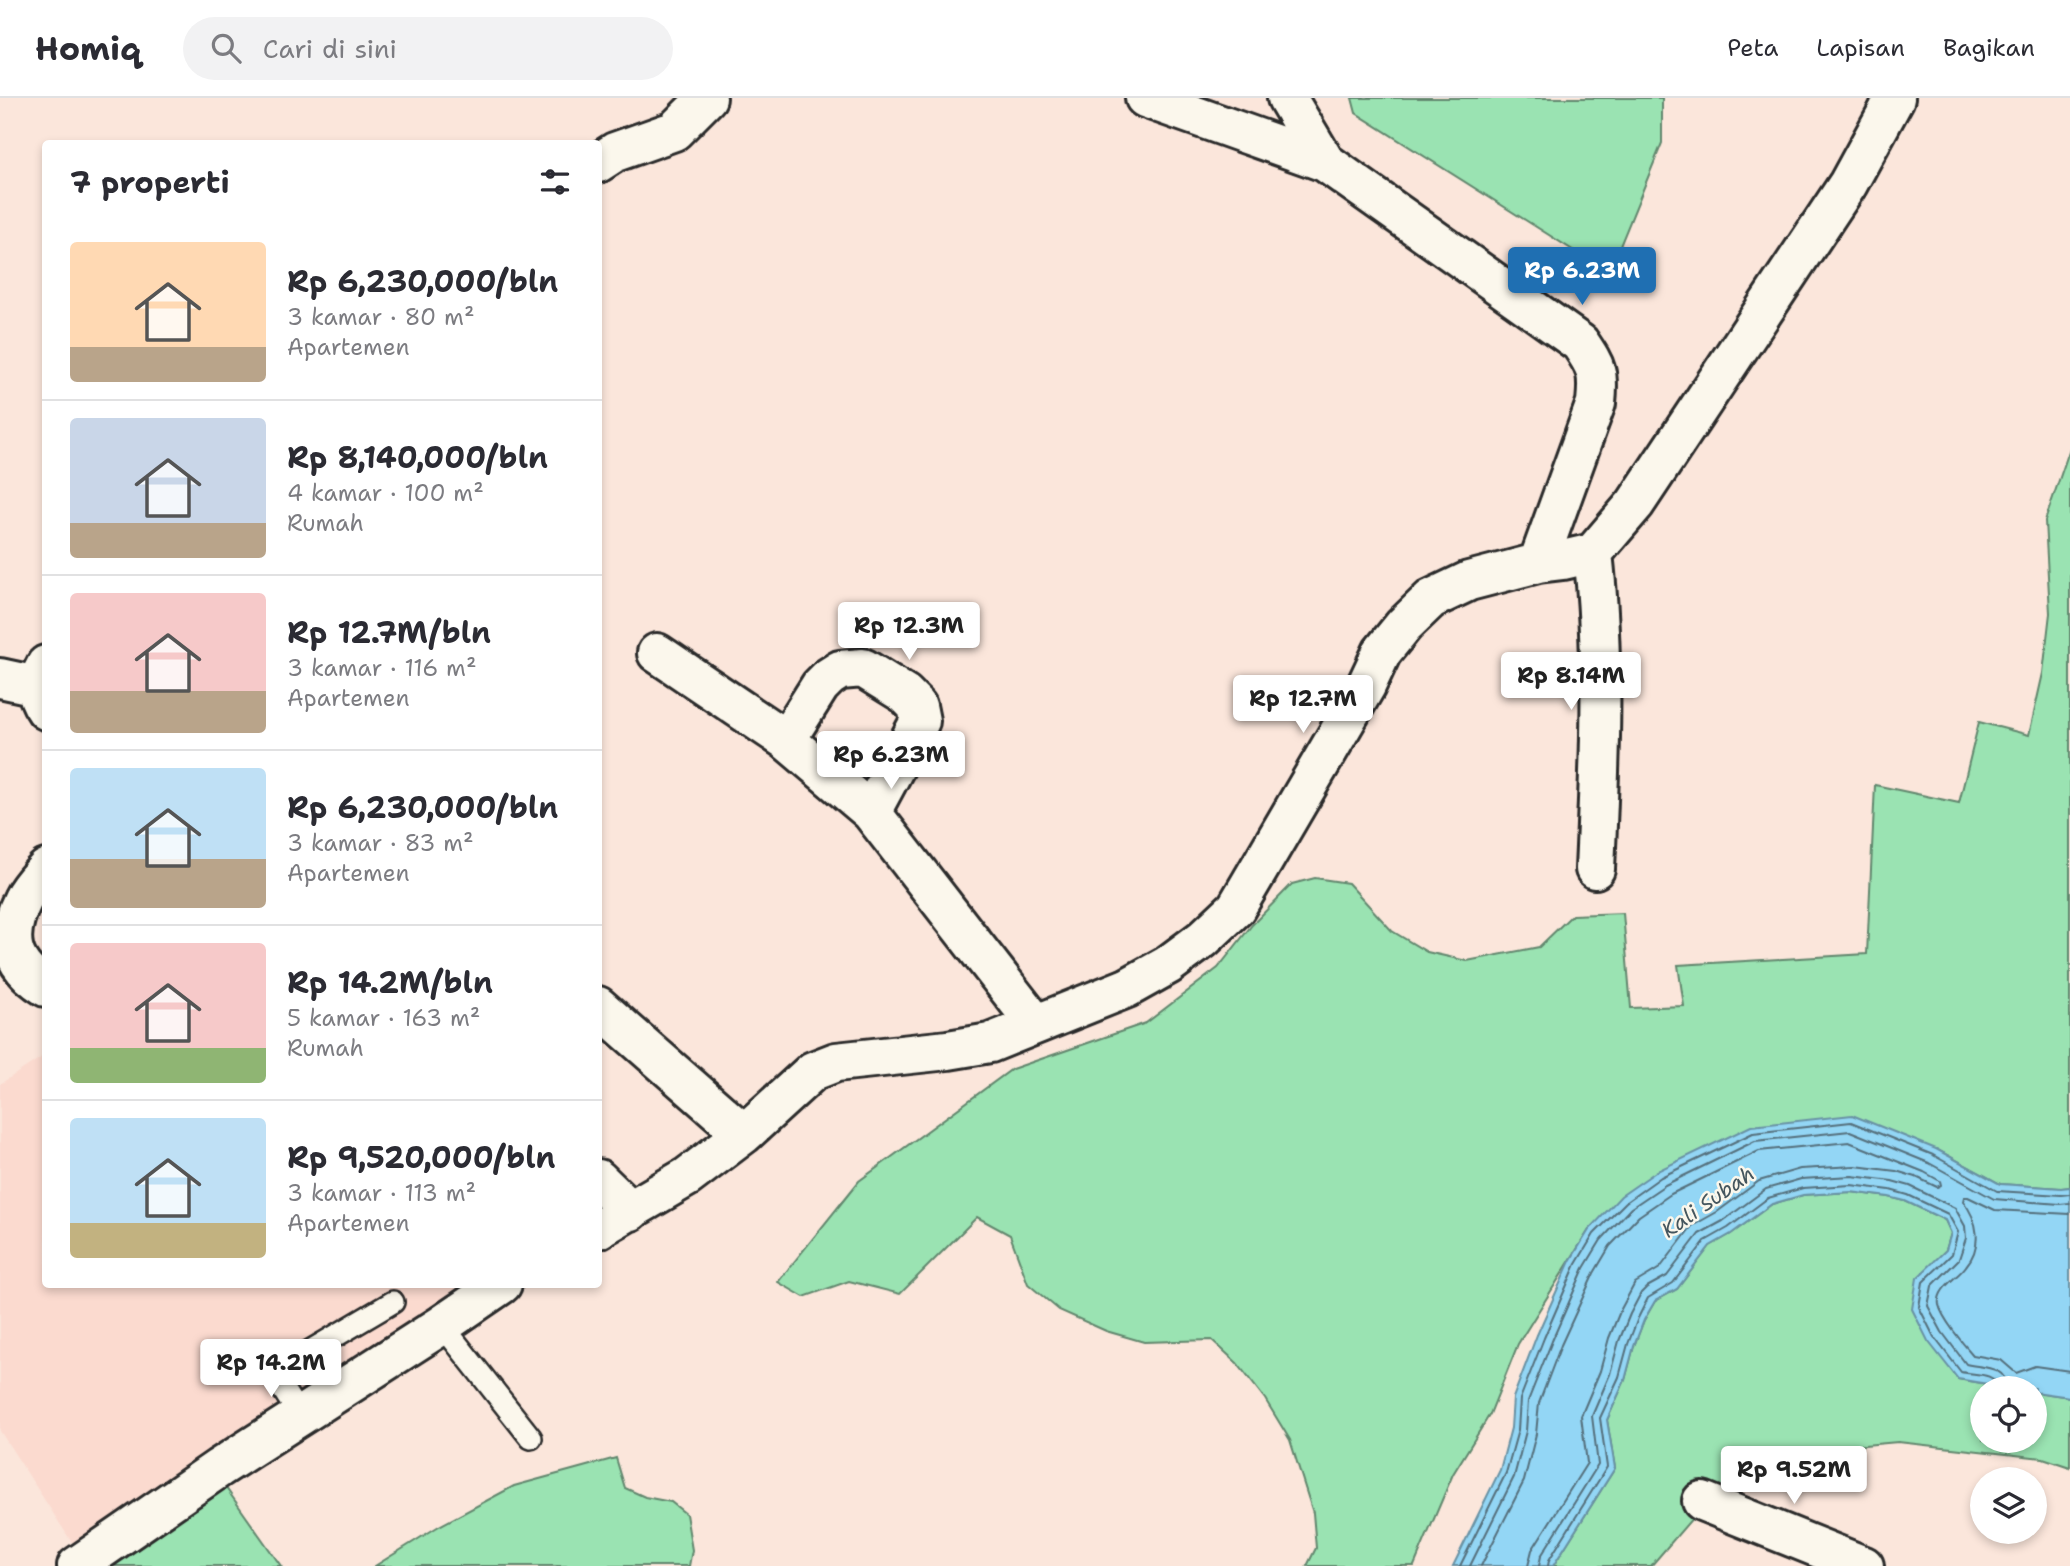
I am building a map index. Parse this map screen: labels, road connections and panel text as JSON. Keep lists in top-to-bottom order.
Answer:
{
  "water": ["Kali Subah"],
  "page": {
    "header": "Homiq",
    "search": "Cari di sini",
    "nav": ["Peta", "Lapisan", "Bagikan"],
    "heading": "7 properti",
    "list": [
      {
        "name": "Rp 6,230,000/bln",
        "note": "3 kamar · 80 m² · Apartemen"
      },
      {
        "name": "Rp 8,140,000/bln",
        "note": "4 kamar · 100 m² · Rumah"
      },
      {
        "name": "Rp 12.7M/bln",
        "note": "3 kamar · 116 m² · Apartemen"
      },
      {
        "name": "Rp 6,230,000/bln",
        "note": "3 kamar · 83 m² · Apartemen"
      },
      {
        "name": "Rp 14.2M/bln",
        "note": "5 kamar · 163 m² · Rumah"
      },
      {
        "name": "Rp 9,520,000/bln",
        "note": "3 kamar · 113 m² · Apartemen"
      }
    ],
    "price": [
      "Rp 6.23M",
      "Rp 12.3M",
      "Rp 8.14M",
      "Rp 12.7M",
      "Rp 6.23M",
      "Rp 14.2M",
      "Rp 9.52M"
    ]
  }
}
